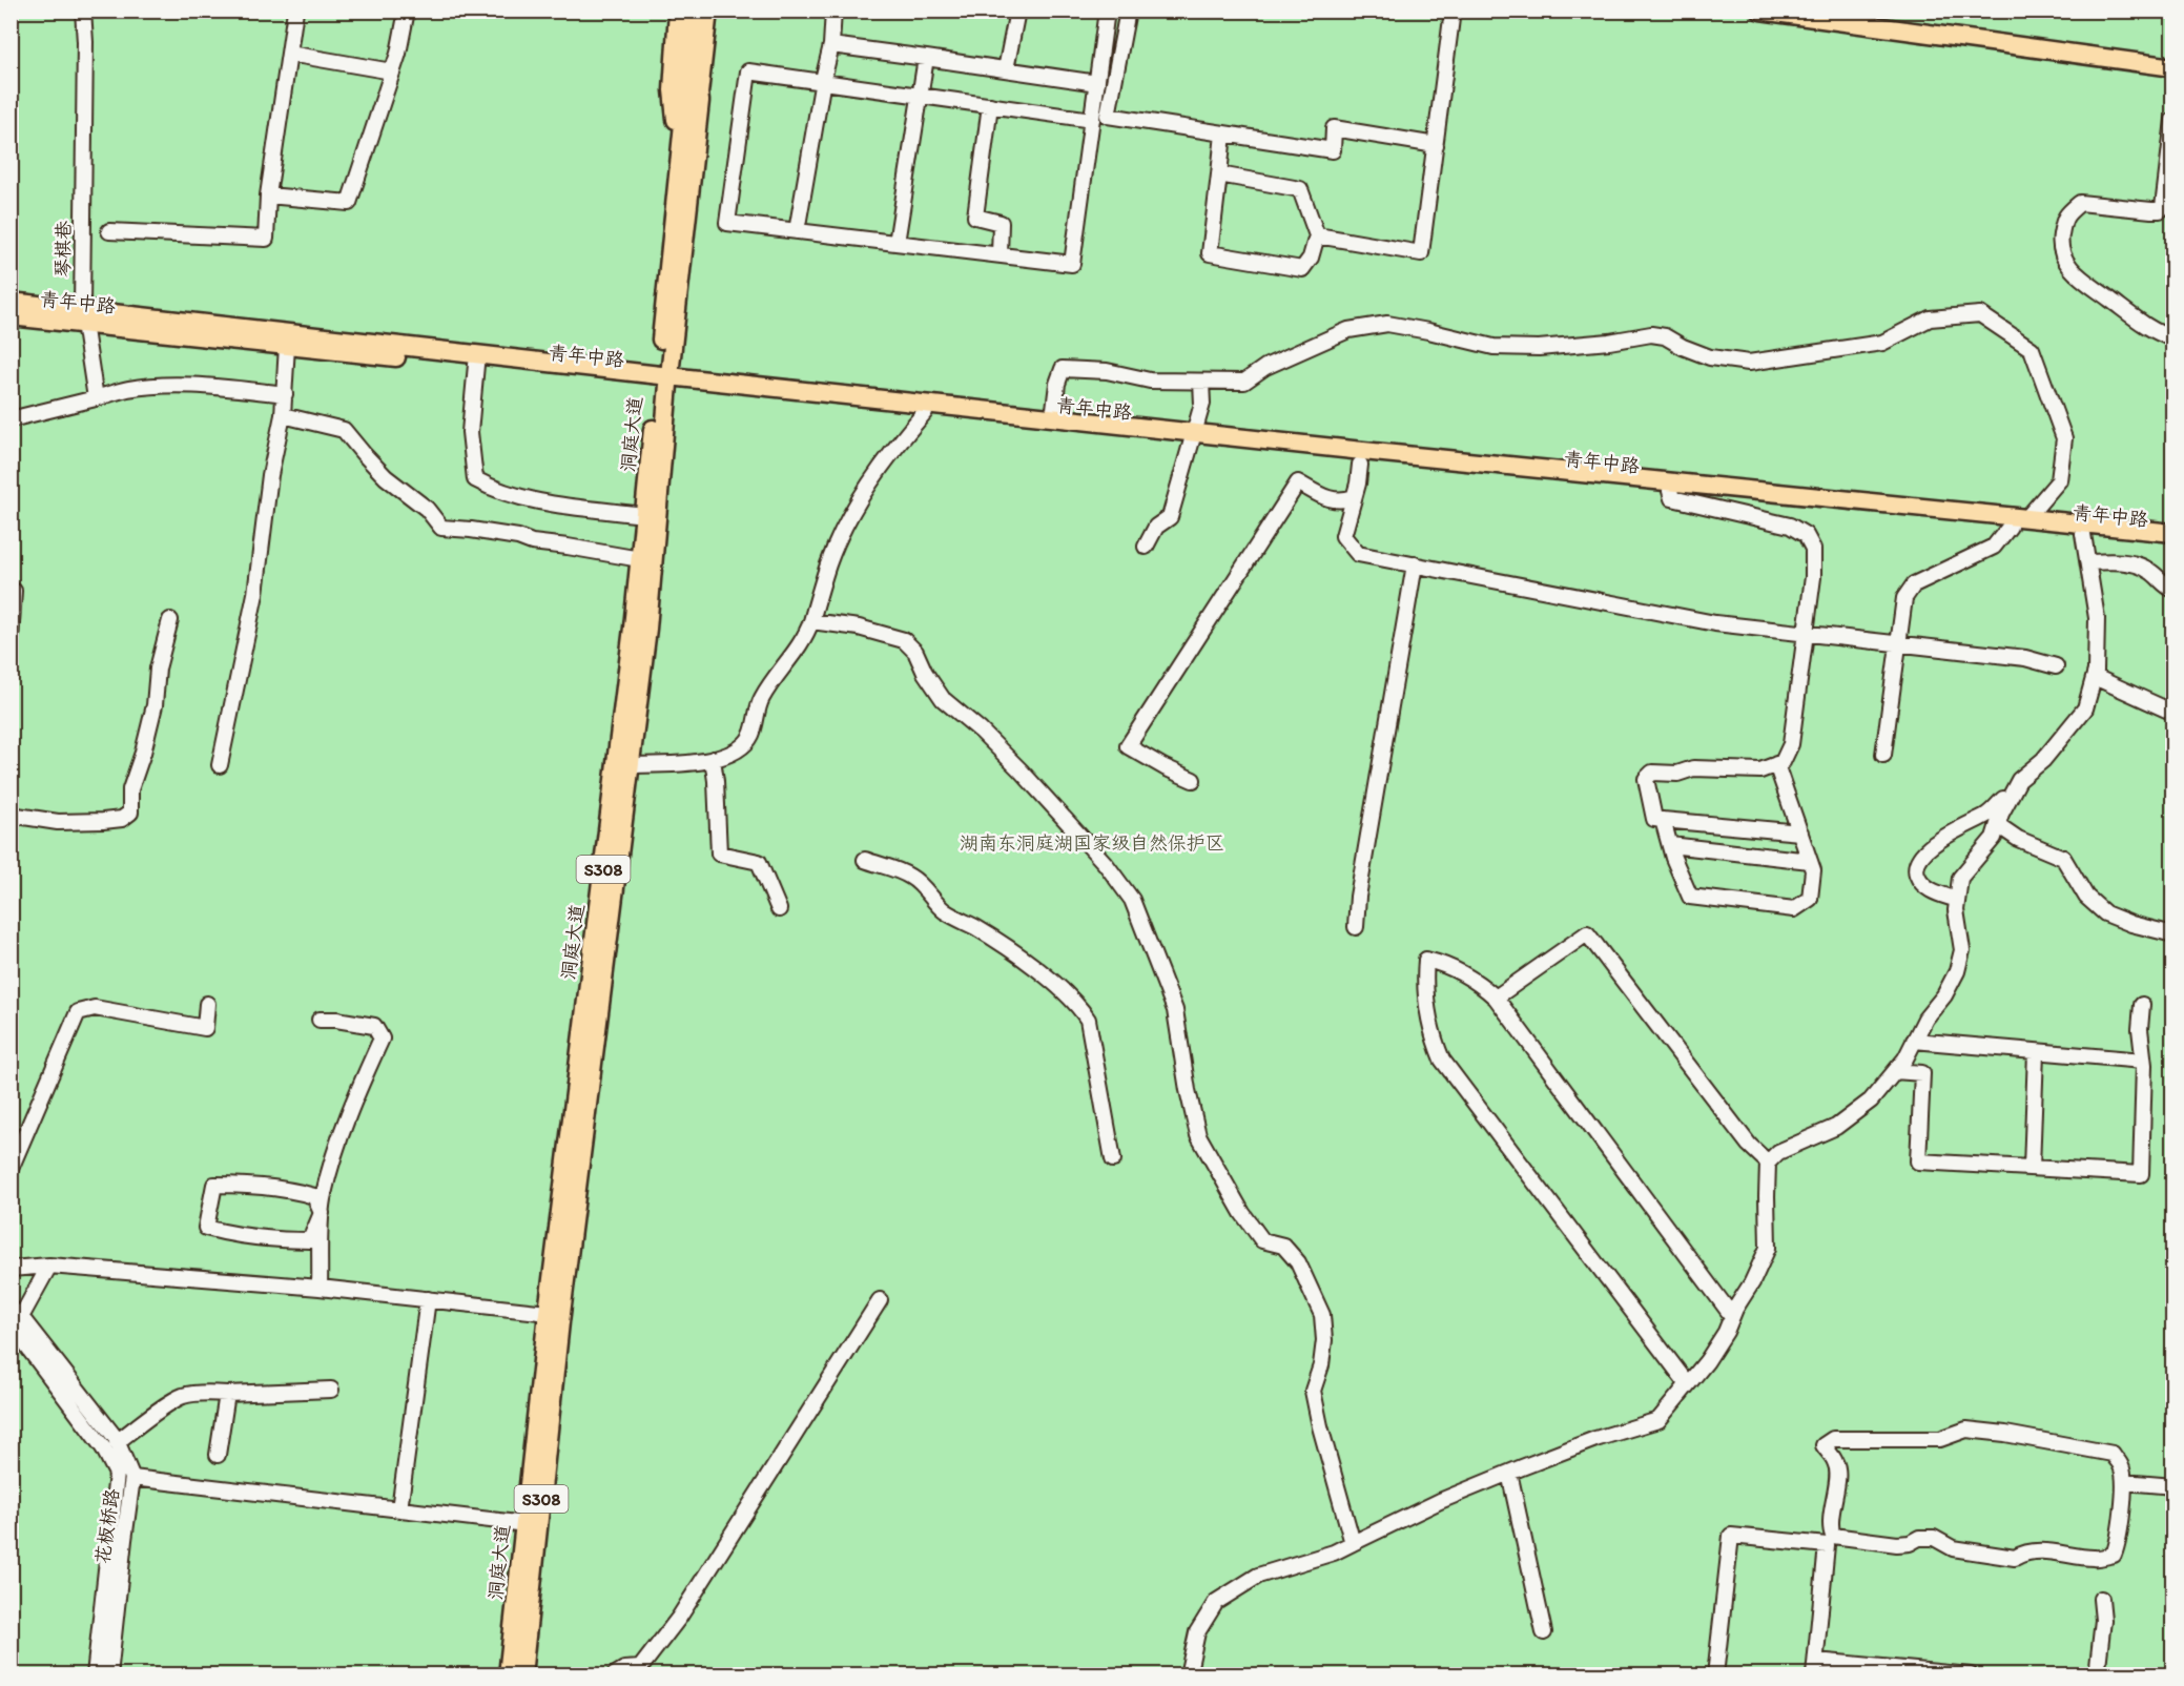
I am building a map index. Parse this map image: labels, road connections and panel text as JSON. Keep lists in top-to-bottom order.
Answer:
{
  "streets": {
    "main road": ["青年中路", "洞庭大道", "S308"],
    "street": ["琴棋巷", "花板桥路"]
  },
  "crossings": [
    ["琴棋巷", "青年中路"],
    ["青年中路", "洞庭大道"]
  ],
  "parks": ["湖南东洞庭湖国家级自然保护区"]
}
